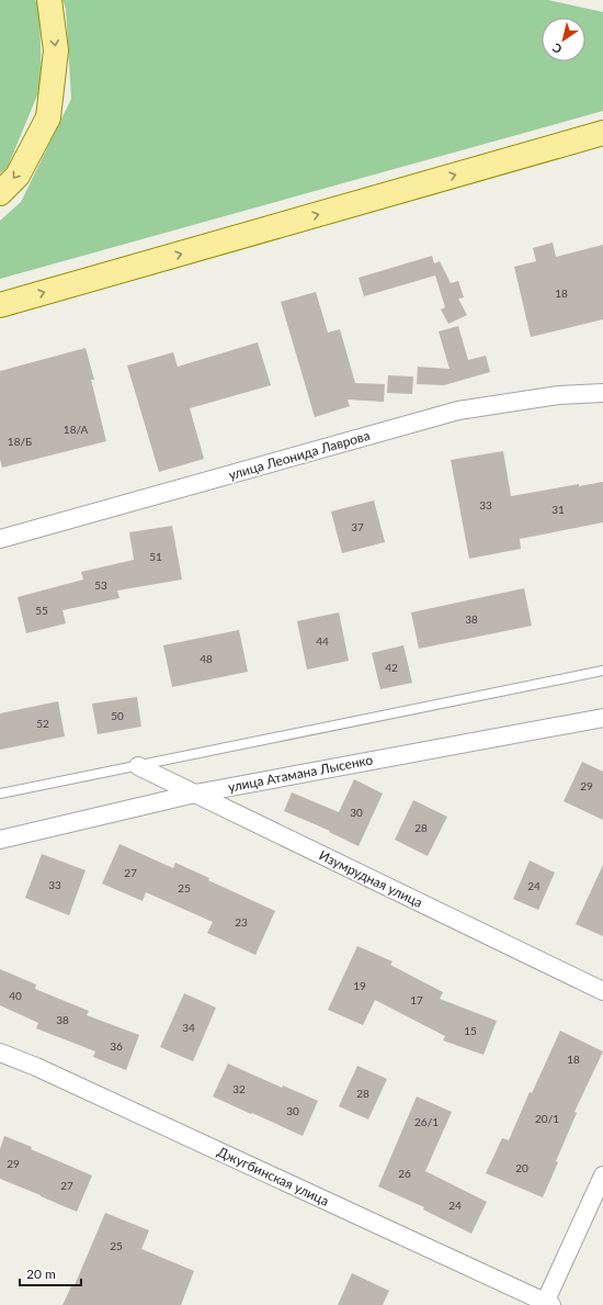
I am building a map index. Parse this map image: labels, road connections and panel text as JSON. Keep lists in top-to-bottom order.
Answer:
{
  "streets": {
    "street": [
      "улица Леонида Лаврова",
      "улица Атамана Лысенко",
      "Изумрудная улица",
      "Джугбинская улица"
    ]
  },
  "crossings": [
    ["улица Атамана Лысенко", "Изумрудная улица"]
  ],
  "house_numbers": [
    "18",
    "18/А",
    "18/Б",
    "33",
    "31",
    "37",
    "51",
    "53",
    "55",
    "38",
    "44",
    "48",
    "42",
    "50",
    "52",
    "29",
    "30",
    "28",
    "27",
    "33",
    "24",
    "25",
    "23",
    "19",
    "40",
    "17",
    "38",
    "34",
    "15",
    "36",
    "18",
    "32",
    "28",
    "30",
    "20/1",
    "26/1",
    "29",
    "20",
    "26",
    "27",
    "24",
    "25"
  ],
  "scale_bar": "20 m",
  "north": "bottom left"
}
